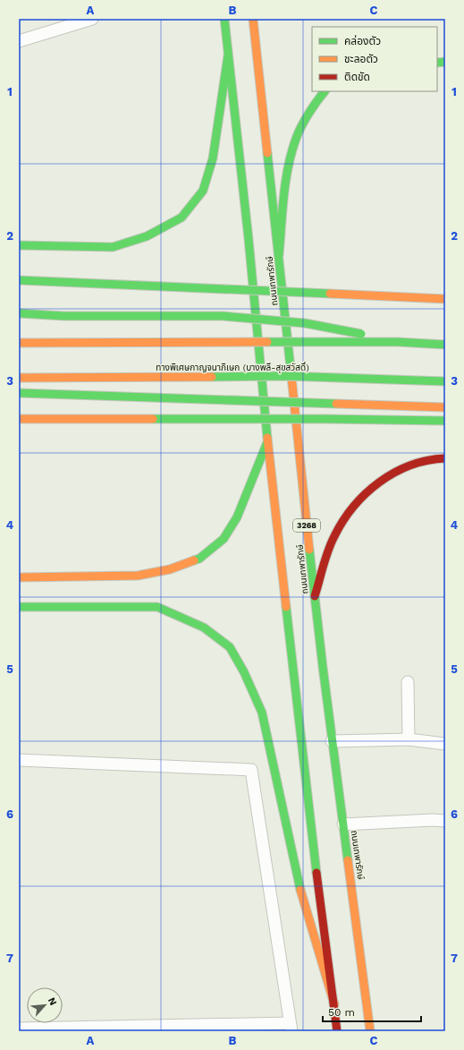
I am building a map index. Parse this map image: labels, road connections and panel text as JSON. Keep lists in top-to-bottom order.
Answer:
{
  "streets": {
    "main road": ["ถนนเทพารักษ์", "ทางพิเศษกาญจนาภิเษก (บางพลี-สุขสวัสดิ์)", "3268"]
  },
  "legend": ["คล่องตัว", "ชะลอตัว", "ติดขัด"],
  "scale_bar": "50 m",
  "north": "top right",
  "grid": {
    "columns": ["A", "B", "C"],
    "rows": [
      "1",
      "2",
      "3",
      "4",
      "5",
      "6",
      "7"
    ]
  }
}
